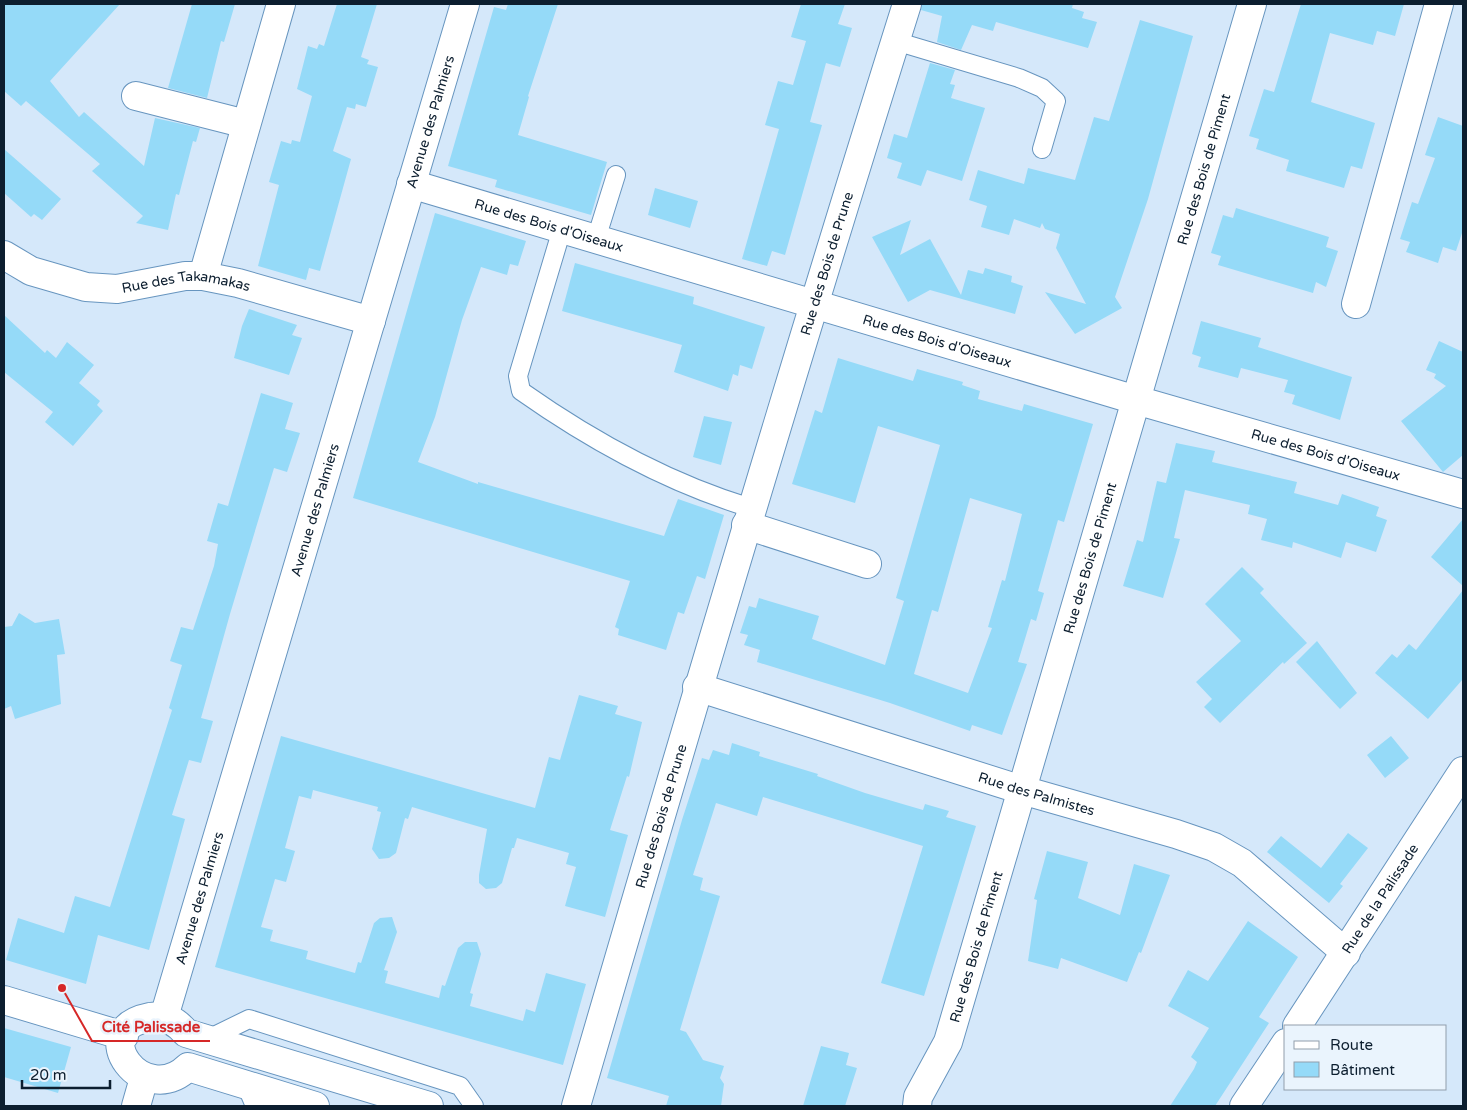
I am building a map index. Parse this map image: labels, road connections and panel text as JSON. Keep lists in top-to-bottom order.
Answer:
{
  "streets": {
    "street": [
      "Avenue des Palmiers",
      "Rue des Bois de Piment",
      "Rue des Bois d'Oiseaux",
      "Rue des Bois de Prune",
      "Rue des Takamakas",
      "Rue des Palmistes",
      "Rue de la Palissade"
    ]
  },
  "crossings": [
    ["Avenue des Palmiers", "Rue des Bois d'Oiseaux"],
    ["Avenue des Palmiers", "Rue des Takamakas"],
    ["Rue des Bois de Piment", "Rue des Bois d'Oiseaux"],
    ["Rue des Bois de Piment", "Rue des Palmistes"],
    ["Rue des Bois d'Oiseaux", "Rue des Bois de Prune"],
    ["Rue des Bois de Prune", "Rue des Palmistes"],
    ["Rue des Palmistes", "Rue de la Palissade"]
  ],
  "places": ["Cité Palissade"],
  "legend": ["Route", "Bâtiment"],
  "scale_bar": "20 m"
}
